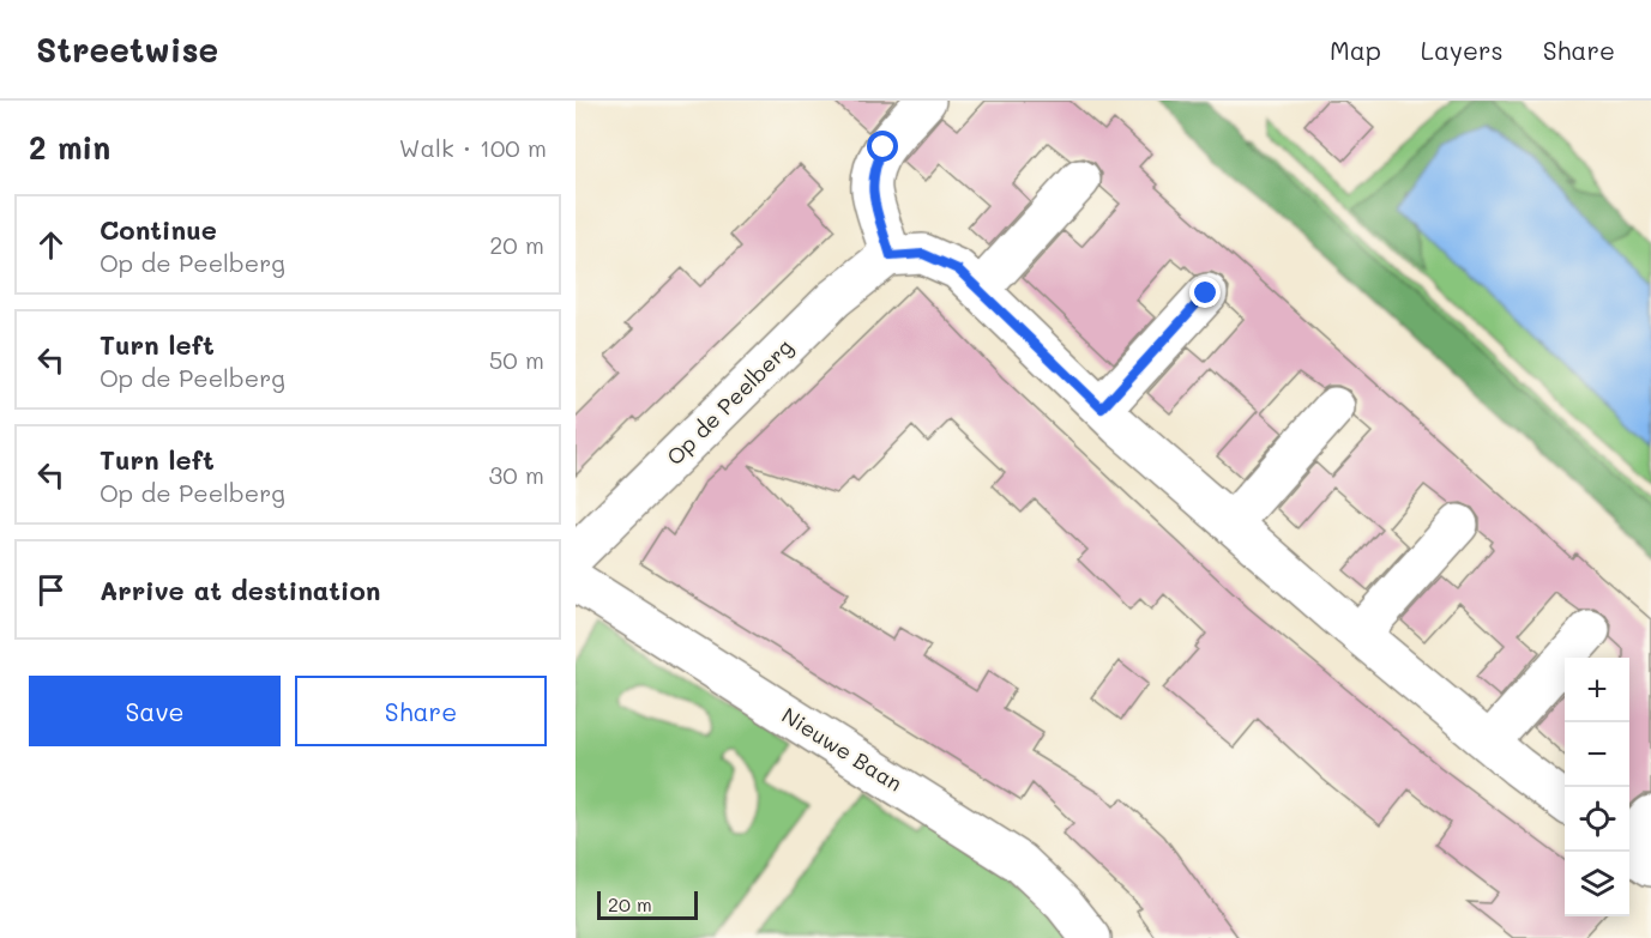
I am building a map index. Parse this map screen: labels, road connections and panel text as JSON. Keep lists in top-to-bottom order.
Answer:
{
  "streets": {
    "street": ["Op de Peelberg", "Nieuwe Baan"]
  },
  "scale_bar": "20 m",
  "page": {
    "header": "Streetwise",
    "nav": ["Map", "Layers", "Share"],
    "heading": ["2 min", "Walk · 100 m"],
    "list": [
      ["Continue", "Op de Peelberg", "20 m"],
      ["Turn left", "Op de Peelberg", "50 m"],
      ["Turn left", "Op de Peelberg", "30 m"],
      "Arrive at destination"
    ],
    "buttons": ["Save", "Share"],
    "map_buttons": ["+", "−"],
    "scale": "20 m"
  }
}
